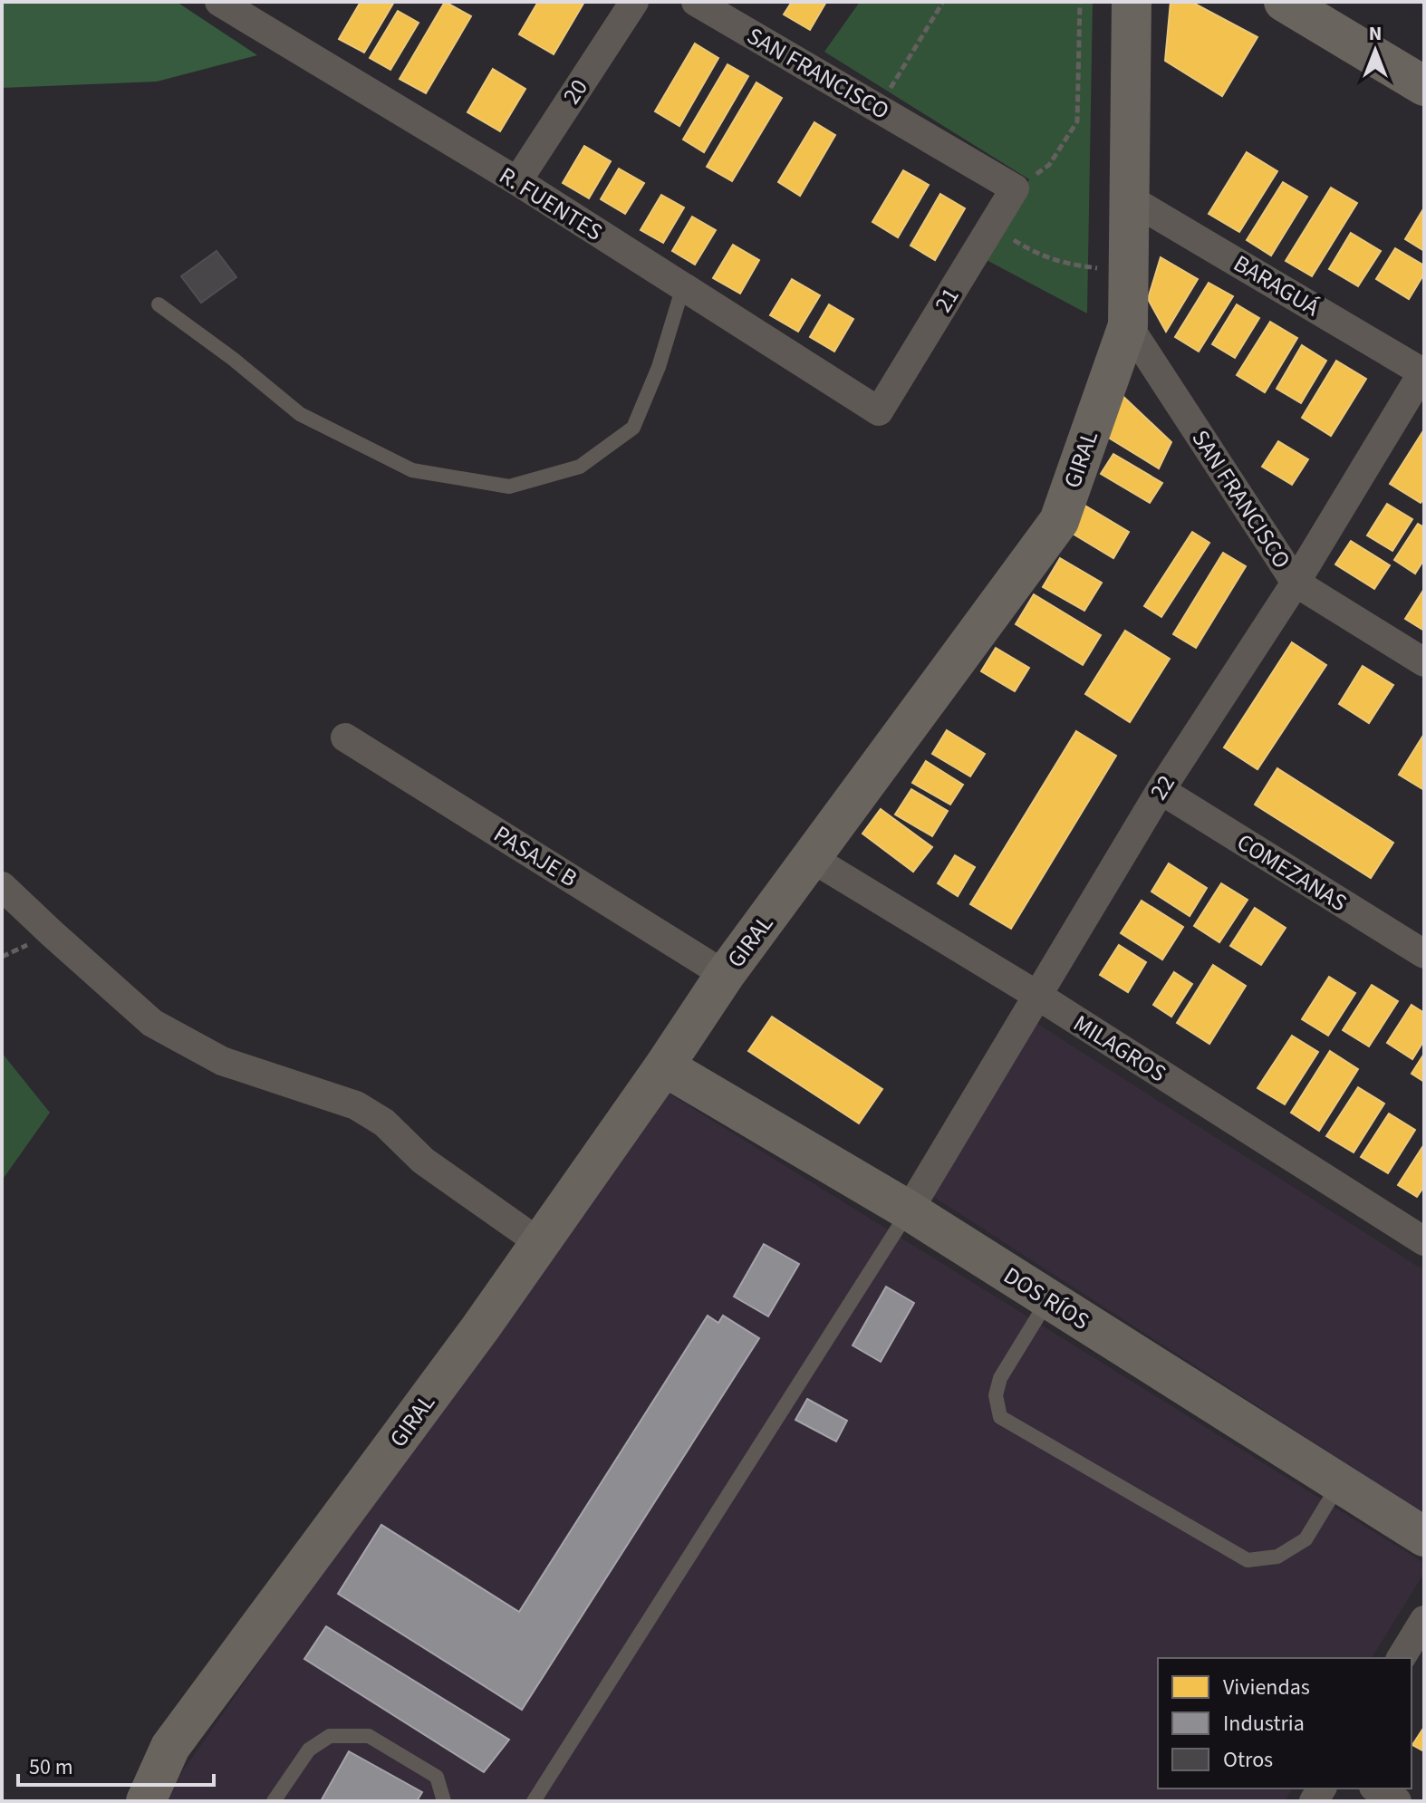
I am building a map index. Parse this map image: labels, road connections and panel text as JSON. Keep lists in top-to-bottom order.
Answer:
{
  "streets": {
    "street": [
      "SAN FRANCISCO",
      "20",
      "R. FUENTES",
      "BARAGUÁ",
      "21",
      "GIRAL",
      "22",
      "PASAJE B",
      "COMEZANAS",
      "MILAGROS",
      "DOS RÍOS"
    ]
  },
  "crossings": [
    ["SAN FRANCISCO", "21"],
    ["SAN FRANCISCO", "GIRAL"],
    ["SAN FRANCISCO", "22"],
    ["20", "R. FUENTES"],
    ["R. FUENTES", "21"],
    ["BARAGUÁ", "GIRAL"],
    ["BARAGUÁ", "22"],
    ["GIRAL", "PASAJE B"],
    ["GIRAL", "MILAGROS"],
    ["GIRAL", "DOS RÍOS"],
    ["22", "COMEZANAS"],
    ["22", "MILAGROS"],
    ["22", "DOS RÍOS"]
  ],
  "legend": ["Viviendas", "Industria", "Otros"],
  "scale_bar": "50 m",
  "north": "top"
}
